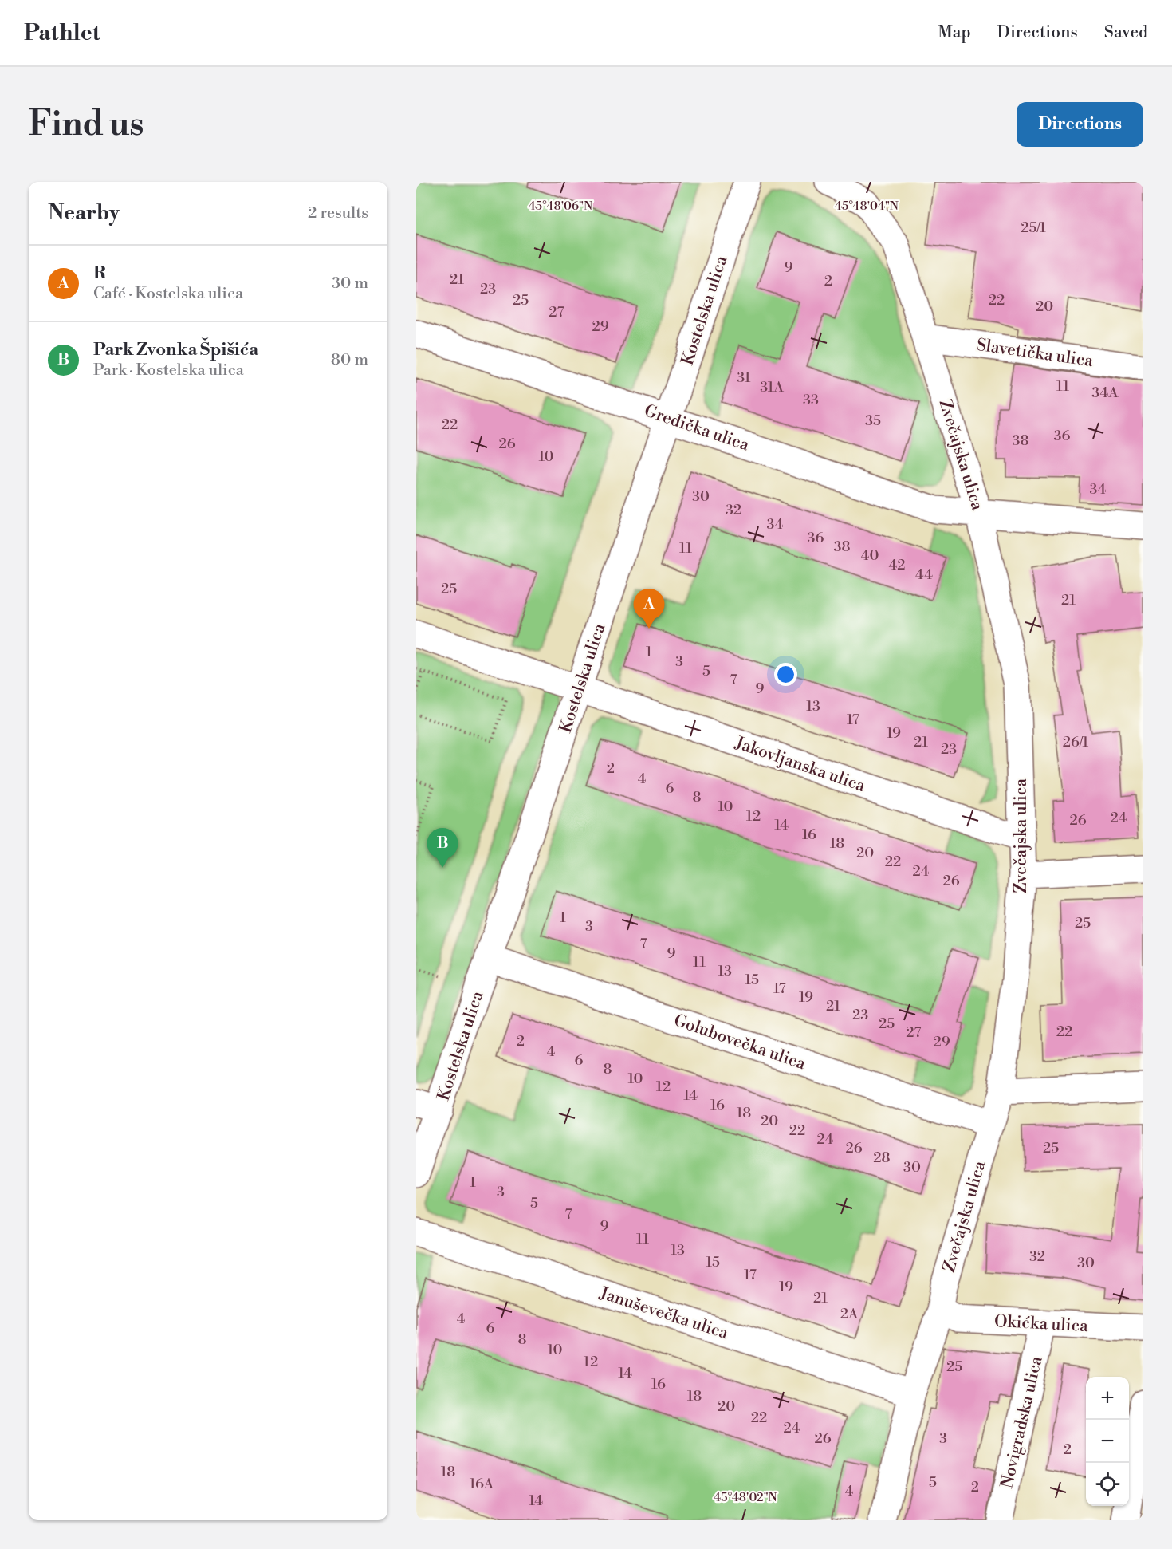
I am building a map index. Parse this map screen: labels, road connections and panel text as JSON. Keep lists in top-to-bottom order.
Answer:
{
  "streets": {
    "street": [
      "Kostelska ulica",
      "Slavetička ulica",
      "Gredička ulica",
      "Zvečajska ulica",
      "Jakovljanska ulica",
      "Golubovečka ulica",
      "Januševečka ulica",
      "Okićka ulica",
      "Novigradska ulica"
    ]
  },
  "crossings": [
    ["Kostelska ulica", "Gredička ulica"],
    ["Kostelska ulica", "Jakovljanska ulica"],
    ["Kostelska ulica", "Golubovečka ulica"],
    ["Slavetička ulica", "Zvečajska ulica"],
    ["Gredička ulica", "Zvečajska ulica"],
    ["Zvečajska ulica", "Jakovljanska ulica"],
    ["Zvečajska ulica", "Golubovečka ulica"],
    ["Zvečajska ulica", "Januševečka ulica"],
    ["Zvečajska ulica", "Okićka ulica"],
    ["Okićka ulica", "Novigradska ulica"]
  ],
  "house_numbers": [
    "25/1",
    "9",
    "21",
    "2",
    "23",
    "25",
    "22",
    "20",
    "27",
    "29",
    "31",
    "11",
    "31A",
    "34A",
    "33",
    "35",
    "22",
    "36",
    "38",
    "26",
    "10",
    "34",
    "30",
    "32",
    "34",
    "36",
    "38",
    "11",
    "40",
    "42",
    "44",
    "25",
    "21",
    "1",
    "3",
    "5",
    "7",
    "9",
    "13",
    "17",
    "19",
    "21",
    "26/1",
    "23",
    "2",
    "4",
    "6",
    "8",
    "10",
    "12",
    "24",
    "26",
    "14",
    "16",
    "18",
    "20",
    "22",
    "24",
    "26",
    "1",
    "25",
    "3",
    "7",
    "9",
    "11",
    "13",
    "15",
    "17",
    "19",
    "21",
    "23",
    "25",
    "22",
    "27",
    "2",
    "29",
    "4",
    "6",
    "8",
    "10",
    "12",
    "14",
    "16",
    "18",
    "20",
    "22",
    "24",
    "26",
    "25",
    "28",
    "30",
    "1",
    "3",
    "5",
    "7",
    "9",
    "11",
    "13",
    "32",
    "15",
    "30",
    "17",
    "19",
    "21",
    "2A",
    "4",
    "6",
    "8",
    "10",
    "12",
    "25",
    "14",
    "16",
    "18",
    "20",
    "22",
    "24",
    "26",
    "3",
    "2",
    "18",
    "5",
    "16A",
    "2",
    "4",
    "14"
  ],
  "page": {
    "header": "Pathlet",
    "nav": ["Map", "Directions", "Saved"],
    "buttons": "Directions",
    "title": "Find us",
    "heading": ["Nearby", "2 results"],
    "list": [
      {
        "mark": "A",
        "name": "R",
        "note": "Café · Kostelska ulica",
        "value": "30 m"
      },
      {
        "mark": "B",
        "name": "Park Zvonka Špišića",
        "note": "Park · Kostelska ulica",
        "value": "80 m"
      }
    ],
    "pins": ["A", "B"],
    "map_buttons": ["+", "−"]
  },
  "coordinates": ["45°48'06\"N", "45°48'04\"N", "45°48'02\"N"]
}
